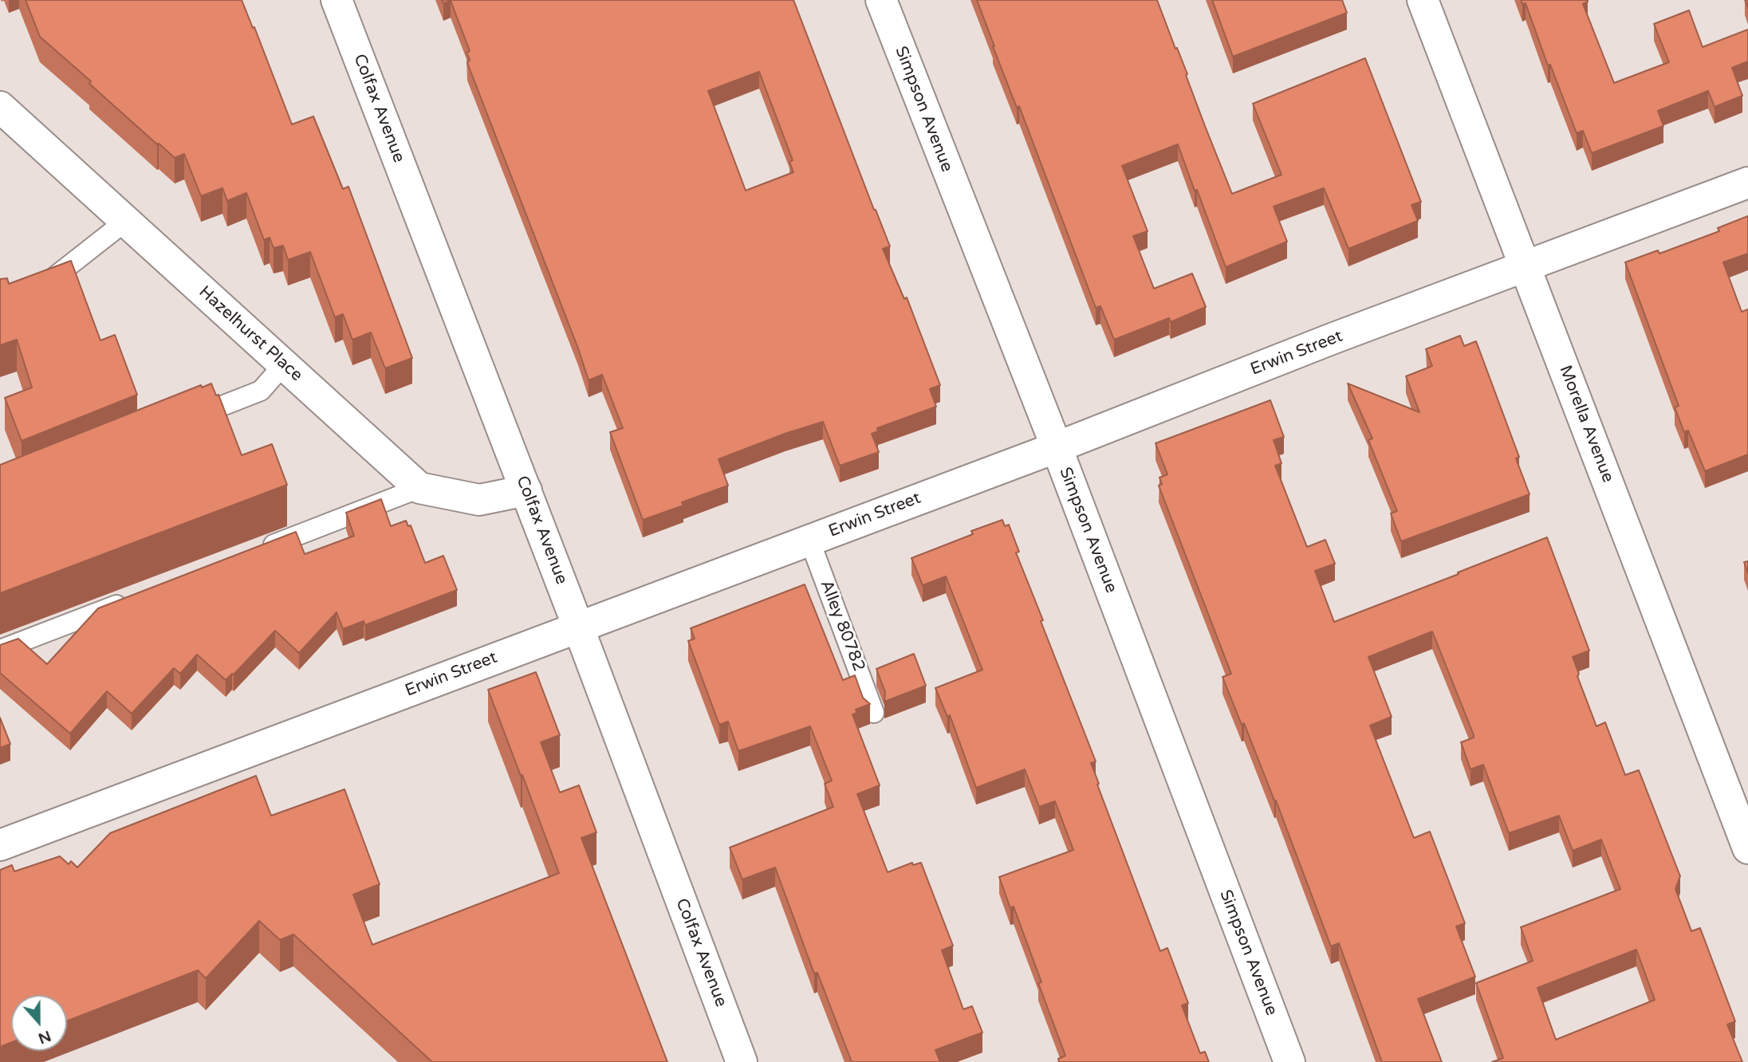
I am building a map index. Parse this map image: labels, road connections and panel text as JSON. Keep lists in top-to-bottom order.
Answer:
{
  "streets": {
    "street": [
      "Colfax Avenue",
      "Simpson Avenue",
      "Hazelhurst Place",
      "Erwin Street",
      "Morella Avenue"
    ],
    "lane": ["Alley 80782"]
  },
  "crossings": [
    ["Colfax Avenue", "Erwin Street"],
    ["Simpson Avenue", "Erwin Street"],
    ["Erwin Street", "Morella Avenue"],
    ["Erwin Street", "Alley 80782"]
  ],
  "north": "bottom"
}
